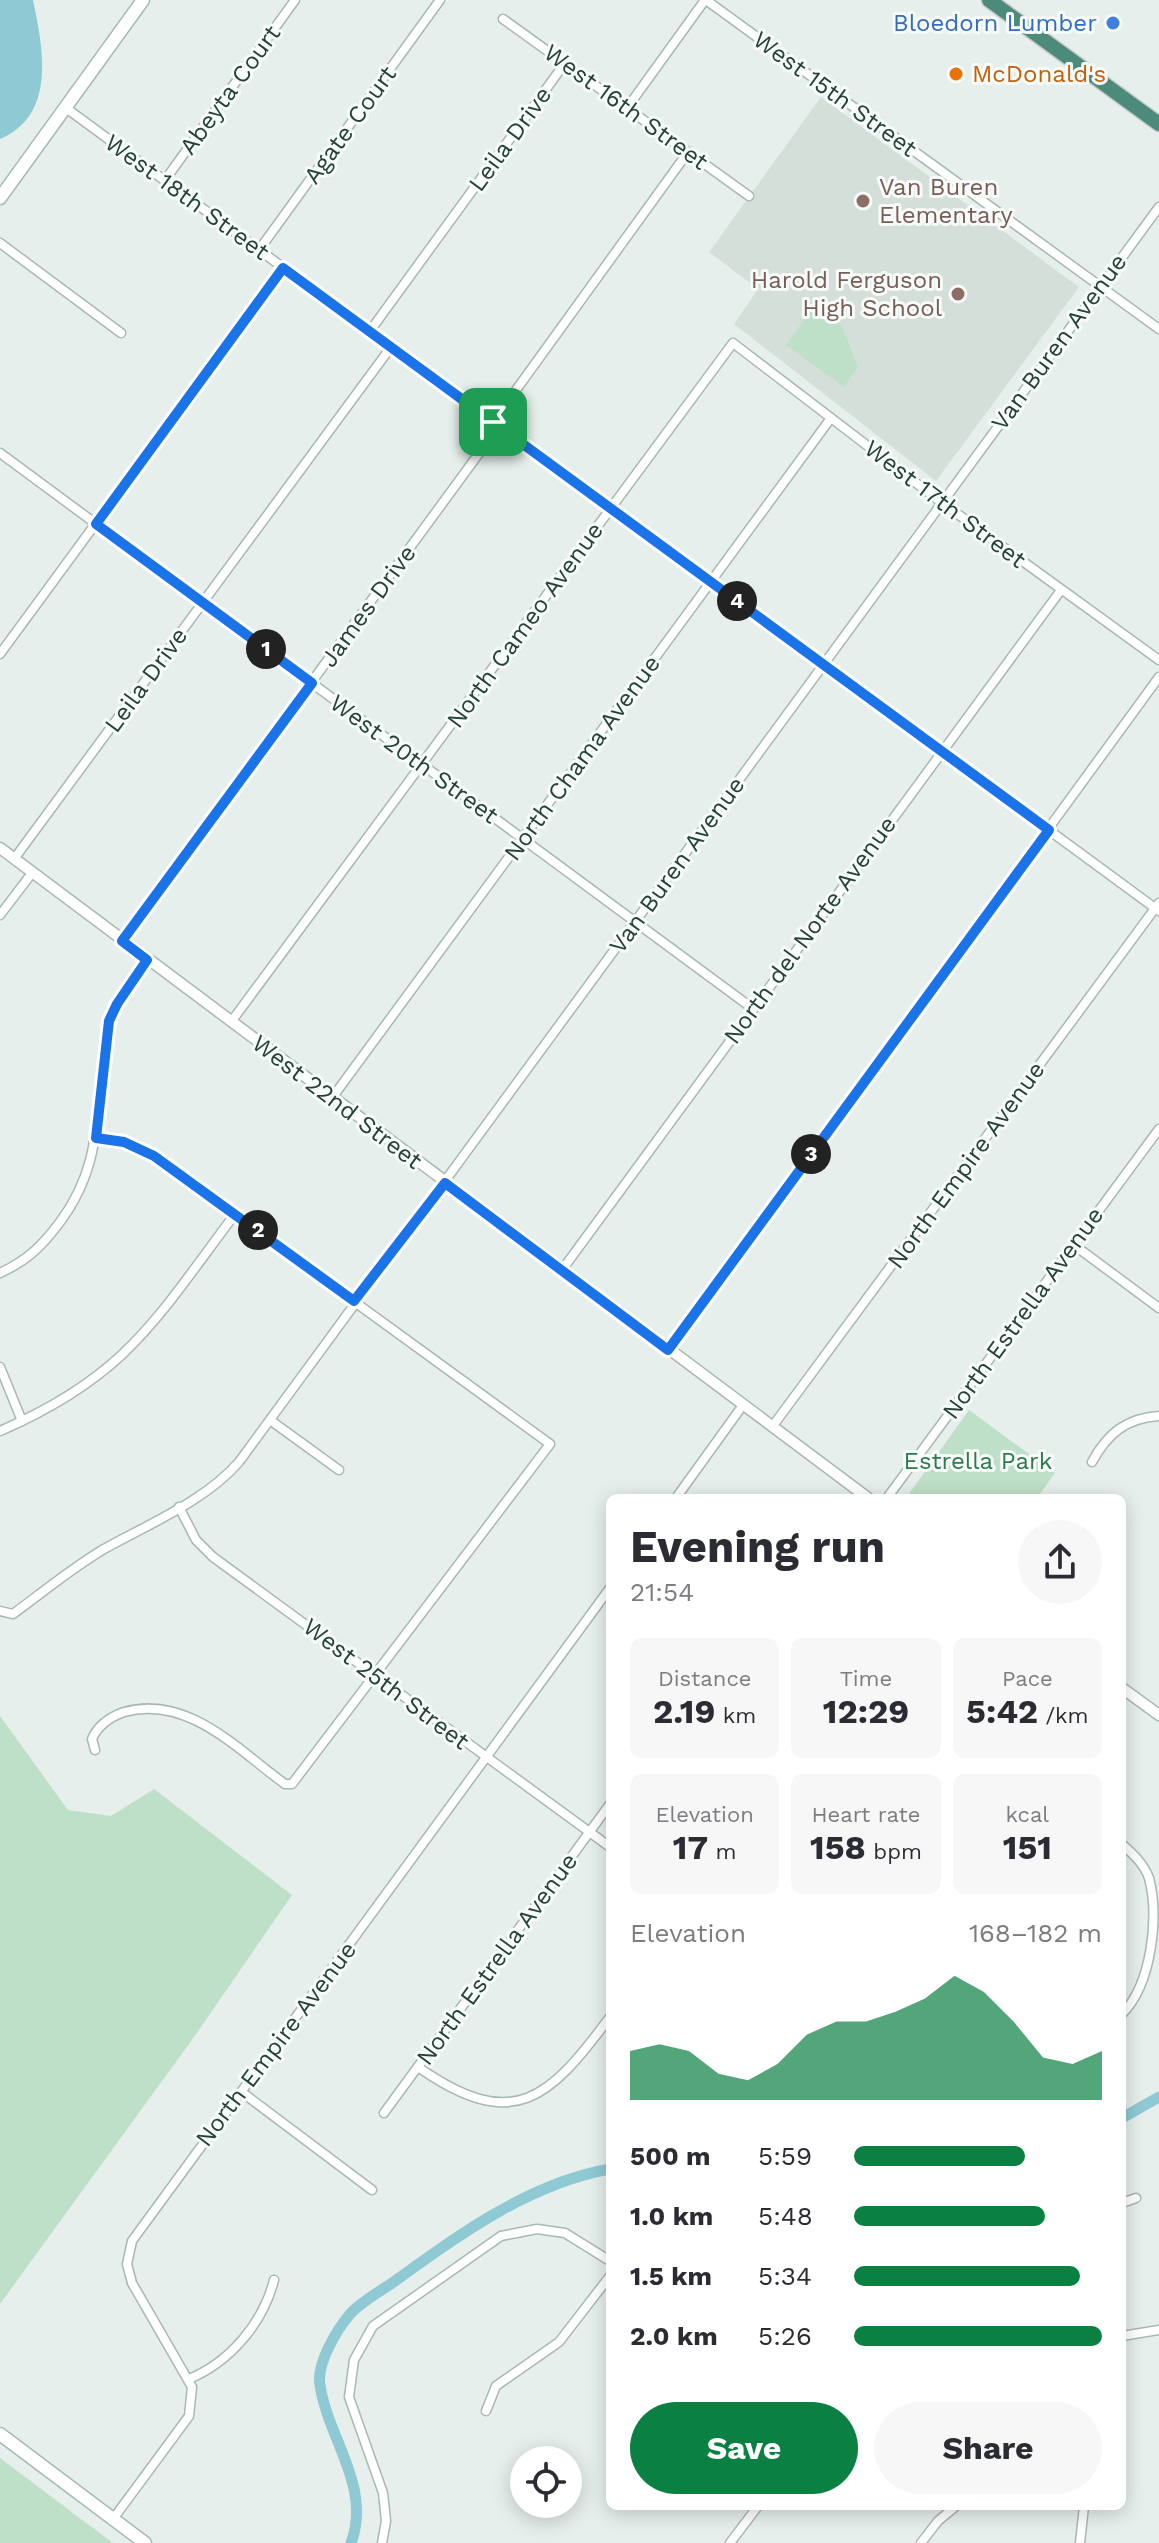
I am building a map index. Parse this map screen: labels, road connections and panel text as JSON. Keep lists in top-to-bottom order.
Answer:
{
  "streets": {
    "street": [
      "Abeyta Court",
      "West 15th Street",
      "West 16th Street",
      "Agate Court",
      "Leila Drive",
      "West 18th Street",
      "Van Buren Avenue",
      "West 17th Street",
      "James Drive",
      "North Cameo Avenue",
      "North Chama Avenue",
      "West 20th Street",
      "North del Norte Avenue",
      "West 22nd Street",
      "North Empire Avenue",
      "North Estrella Avenue",
      "West 25th Street"
    ]
  },
  "crossings": [
    ["Abeyta Court", "West 18th Street"],
    ["West 15th Street", "Van Buren Avenue"],
    ["West 16th Street", "Leila Drive"],
    ["West 16th Street", "James Drive"],
    ["Agate Court", "West 18th Street"],
    ["Leila Drive", "West 18th Street"],
    ["Leila Drive", "West 20th Street"],
    ["Leila Drive", "West 22nd Street"],
    ["West 18th Street", "Van Buren Avenue"],
    ["West 18th Street", "James Drive"],
    ["West 18th Street", "North Cameo Avenue"],
    ["West 18th Street", "North Chama Avenue"],
    ["West 18th Street", "North del Norte Avenue"],
    ["West 18th Street", "North Empire Avenue"],
    ["Van Buren Avenue", "West 17th Street"],
    ["Van Buren Avenue", "West 20th Street"],
    ["Van Buren Avenue", "West 22nd Street"],
    ["Van Buren Avenue", "West 25th Street"],
    ["West 17th Street", "North Cameo Avenue"],
    ["West 17th Street", "North Chama Avenue"],
    ["West 17th Street", "North del Norte Avenue"],
    ["James Drive", "West 20th Street"],
    ["James Drive", "West 22nd Street"],
    ["North Cameo Avenue", "West 20th Street"],
    ["North Cameo Avenue", "West 22nd Street"],
    ["North Chama Avenue", "West 20th Street"],
    ["North Chama Avenue", "West 22nd Street"],
    ["West 20th Street", "North del Norte Avenue"],
    ["North del Norte Avenue", "West 22nd Street"],
    ["West 22nd Street", "North Empire Avenue"],
    ["North Empire Avenue", "West 25th Street"],
    ["North Estrella Avenue", "West 25th Street"]
  ],
  "parks": ["Estrella Park"],
  "places": [
    "Bloedorn Lumber",
    "McDonald's",
    "Van Buren Elementary",
    "Harold Ferguson High School"
  ],
  "page": {
    "pins": [
      "4",
      "1",
      "3",
      "2"
    ],
    "heading": ["Evening run", "21:54"],
    "stats": [
      ["Distance", "2.19 km"],
      ["Time", "12:29"],
      ["Pace", "5:42 /km"],
      ["Elevation", "17 m"],
      ["Heart rate", "158 bpm"],
      ["kcal", "151"]
    ],
    "chart": ["Elevation", "168–182 m"],
    "list": [
      {
        "name": "500 m",
        "note": "5:59"
      },
      {
        "name": "1.0 km",
        "note": "5:48"
      },
      {
        "name": "1.5 km",
        "note": "5:34"
      },
      {
        "name": "2.0 km",
        "note": "5:26"
      }
    ],
    "buttons": ["Save", "Share"]
  }
}
